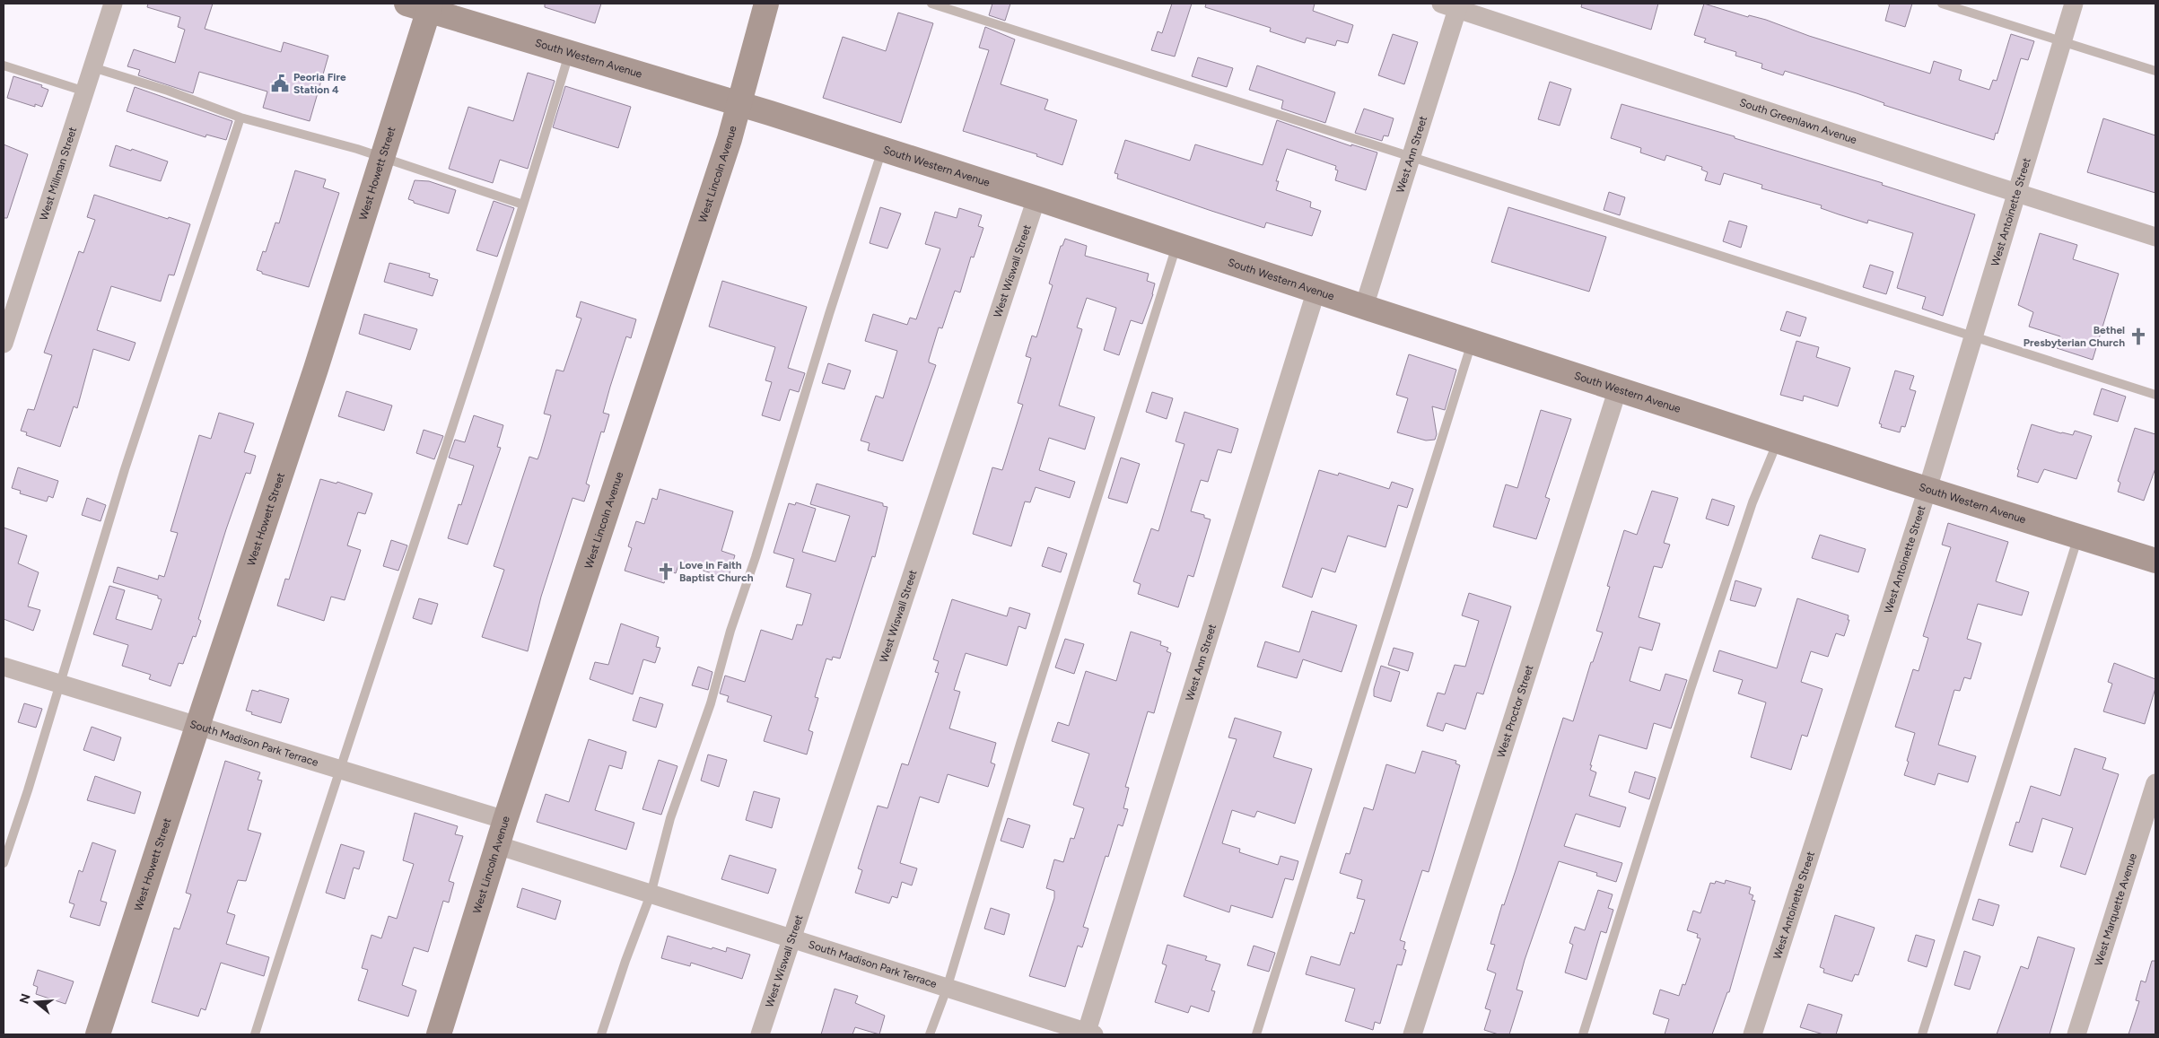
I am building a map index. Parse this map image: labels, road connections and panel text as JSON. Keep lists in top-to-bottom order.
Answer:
{
  "streets": {
    "main road": ["South Western Avenue", "West Howett Street", "West Lincoln Avenue"],
    "street": [
      "South Greenlawn Avenue",
      "West Ann Street",
      "West Millman Street",
      "West Antoinette Street",
      "West Wiswall Street",
      "West Proctor Street",
      "South Madison Park Terrace",
      "West Marquette Avenue"
    ]
  },
  "crossings": [
    ["South Western Avenue", "West Ann Street"],
    ["South Western Avenue", "West Howett Street"],
    ["South Western Avenue", "West Lincoln Avenue"],
    ["South Western Avenue", "West Antoinette Street"],
    ["South Western Avenue", "West Wiswall Street"],
    ["South Western Avenue", "West Proctor Street"],
    ["South Greenlawn Avenue", "West Ann Street"],
    ["South Greenlawn Avenue", "West Antoinette Street"],
    ["West Ann Street", "South Madison Park Terrace"],
    ["West Howett Street", "South Madison Park Terrace"],
    ["West Lincoln Avenue", "South Madison Park Terrace"],
    ["West Wiswall Street", "South Madison Park Terrace"]
  ],
  "places": {
    "public building": ["Peoria Fire Station 4"],
    "church": ["Bethel Presbyterian Church", "Love in Faith Baptist Church"]
  },
  "north": "left"
}
